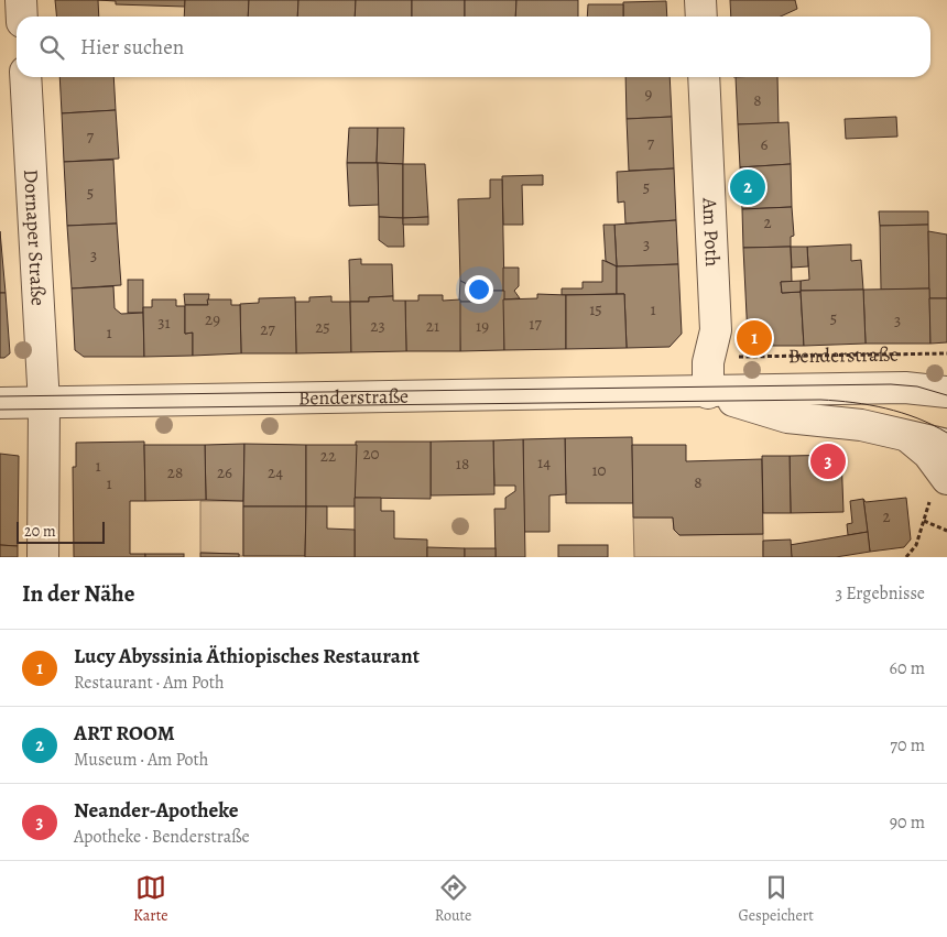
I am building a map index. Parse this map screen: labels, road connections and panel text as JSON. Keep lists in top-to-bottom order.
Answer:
{
  "streets": {
    "street": ["Am Poth", "Dornaper Straße", "Benderstraße"]
  },
  "crossings": [
    ["Am Poth", "Benderstraße"],
    ["Dornaper Straße", "Benderstraße"]
  ],
  "house_numbers": [
    "9",
    "8",
    "7",
    "7",
    "6",
    "5",
    "5",
    "2",
    "3",
    "3",
    "15",
    "1",
    "5",
    "29",
    "3",
    "31",
    "17",
    "23",
    "21",
    "19",
    "25",
    "27",
    "1",
    "20",
    "22",
    "14",
    "18",
    "1",
    "10",
    "28",
    "26",
    "24",
    "8",
    "1",
    "2"
  ],
  "scale_bar": "20 m",
  "page": {
    "search": "Hier suchen",
    "pins": ["2", "1", "3"],
    "scale": "20 m",
    "heading": ["In der Nähe", "3 Ergebnisse"],
    "list": [
      {
        "mark": "1",
        "name": "Lucy Abyssinia Äthiopisches Restaurant",
        "note": "Restaurant · Am Poth",
        "value": "60 m"
      },
      {
        "mark": "2",
        "name": "ART ROOM",
        "note": "Museum · Am Poth",
        "value": "70 m"
      },
      {
        "mark": "3",
        "name": "Neander-Apotheke",
        "note": "Apotheke · Benderstraße",
        "value": "90 m"
      }
    ],
    "nav": ["Karte", "Route", "Gespeichert"]
  }
}
